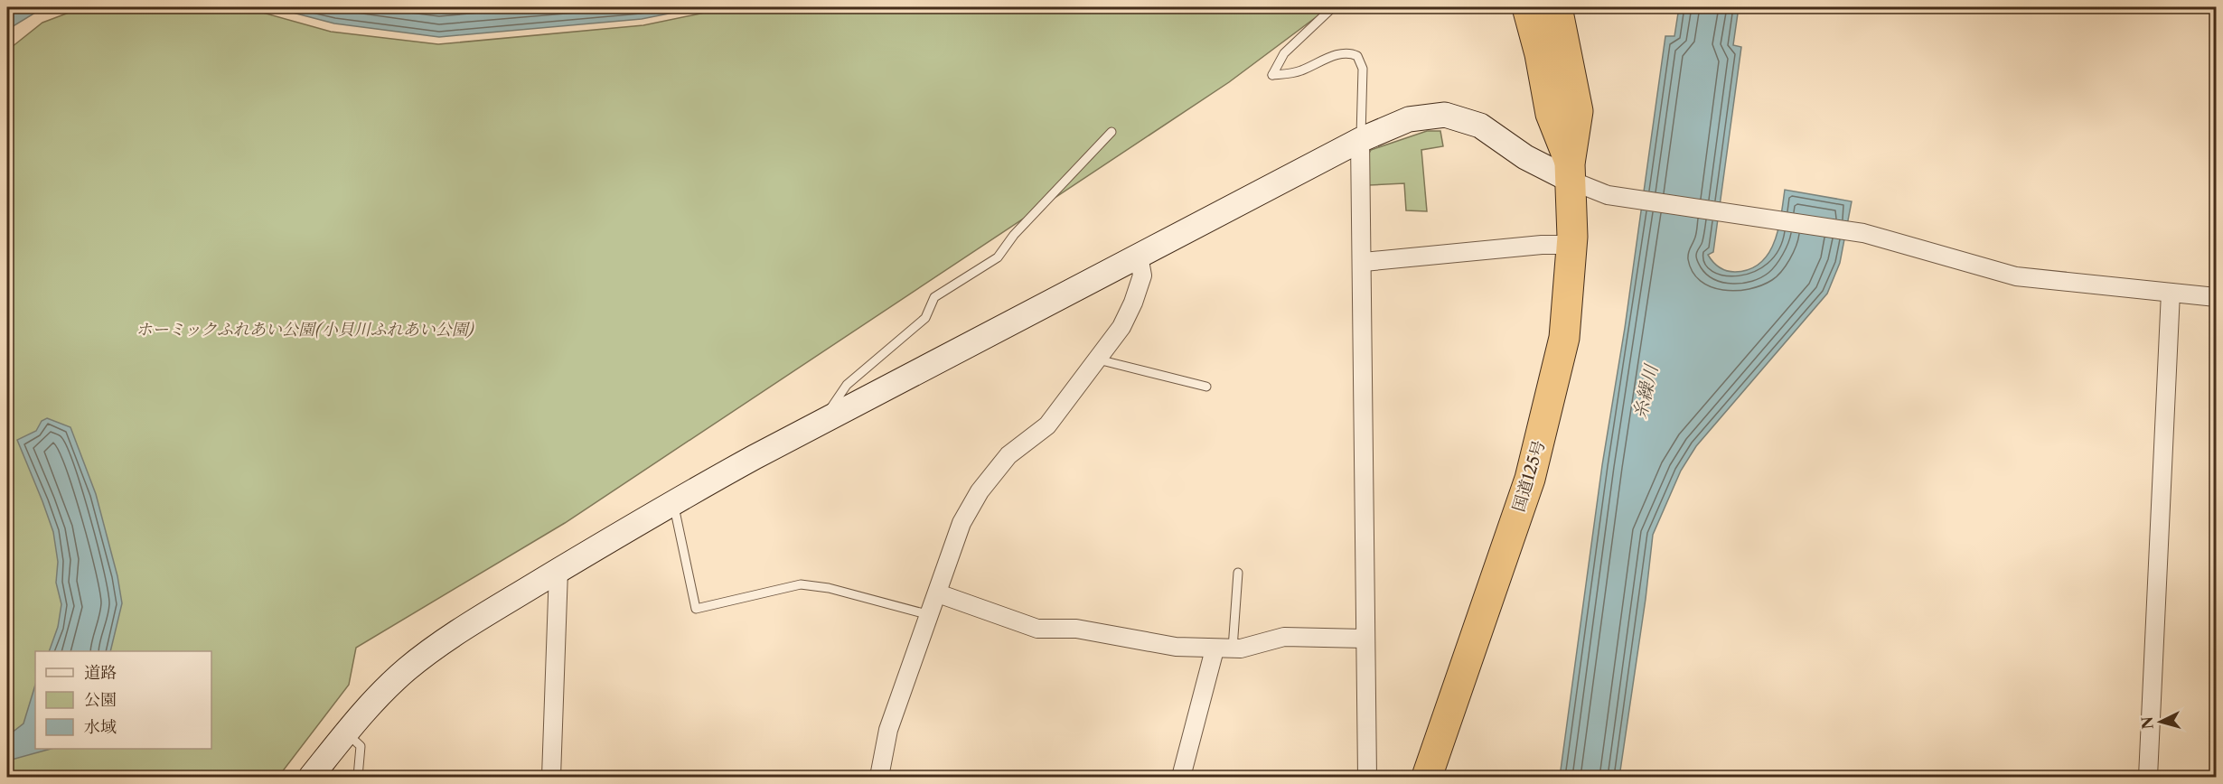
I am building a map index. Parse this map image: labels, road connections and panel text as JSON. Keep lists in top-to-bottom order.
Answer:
{
  "streets": {
    "highway": ["国道125号"]
  },
  "water": ["糸繰川"],
  "parks": ["ホーミックふれあい公園(小貝川ふれあい公園)"],
  "legend": ["道路", "公園", "水域"],
  "north": "left"
}
